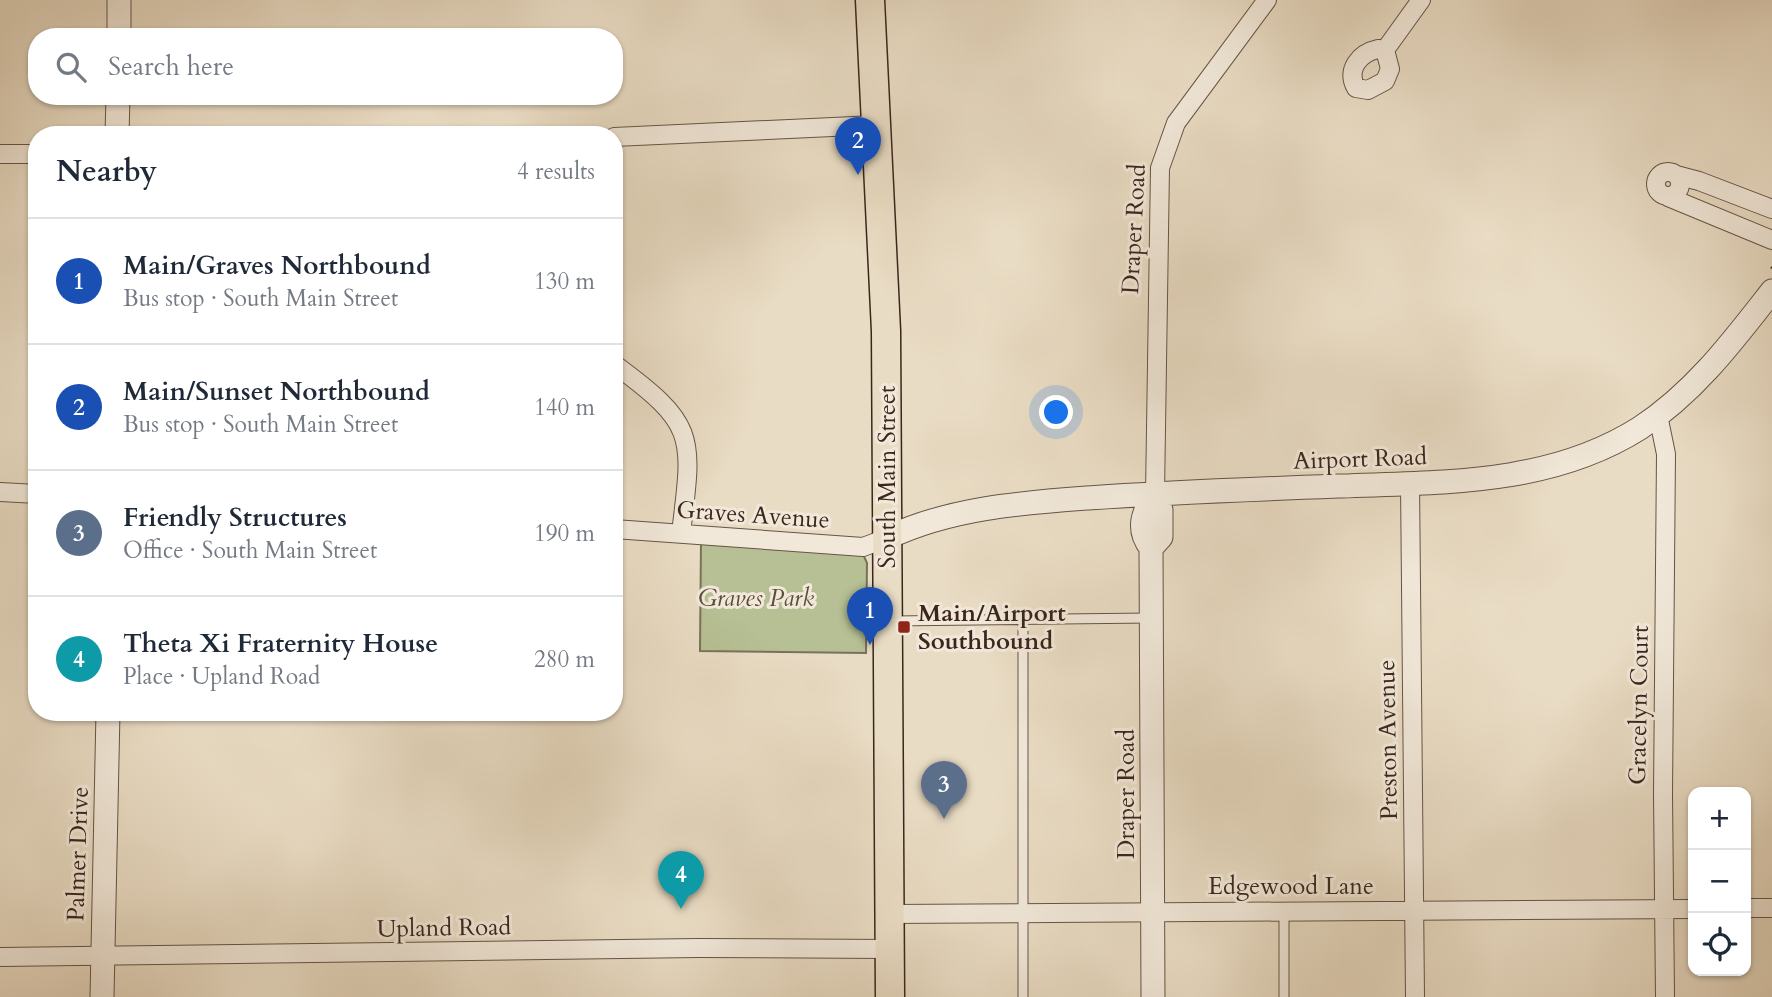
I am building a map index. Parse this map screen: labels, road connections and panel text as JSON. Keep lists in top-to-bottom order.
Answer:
{
  "streets": {
    "main road": ["South Main Street"],
    "street": [
      "Draper Road",
      "Airport Road",
      "Graves Avenue",
      "Gracelyn Court",
      "Preston Avenue",
      "Palmer Drive",
      "Edgewood Lane",
      "Upland Road"
    ]
  },
  "crossings": [
    ["Draper Road", "Airport Road"],
    ["Draper Road", "Edgewood Lane"],
    ["Airport Road", "South Main Street"],
    ["Airport Road", "Graves Avenue"],
    ["Airport Road", "Gracelyn Court"],
    ["Airport Road", "Preston Avenue"],
    ["South Main Street", "Graves Avenue"],
    ["South Main Street", "Edgewood Lane"],
    ["South Main Street", "Upland Road"],
    ["Gracelyn Court", "Edgewood Lane"],
    ["Preston Avenue", "Edgewood Lane"],
    ["Palmer Drive", "Upland Road"]
  ],
  "parks": ["Graves Park"],
  "places": {
    "transit": ["Main/Airport Southbound"]
  },
  "page": {
    "search": "Search here",
    "pins": [
      "2",
      "1",
      "3",
      "4"
    ],
    "heading": ["Nearby", "4 results"],
    "list": [
      {
        "mark": "1",
        "name": "Main/Graves Northbound",
        "note": "Bus stop · South Main Street",
        "value": "130 m"
      },
      {
        "mark": "2",
        "name": "Main/Sunset Northbound",
        "note": "Bus stop · South Main Street",
        "value": "140 m"
      },
      {
        "mark": "3",
        "name": "Friendly Structures",
        "note": "Office · South Main Street",
        "value": "190 m"
      },
      {
        "mark": "4",
        "name": "Theta Xi Fraternity House",
        "note": "Place · Upland Road",
        "value": "280 m"
      }
    ],
    "map_buttons": ["+", "−"]
  }
}
